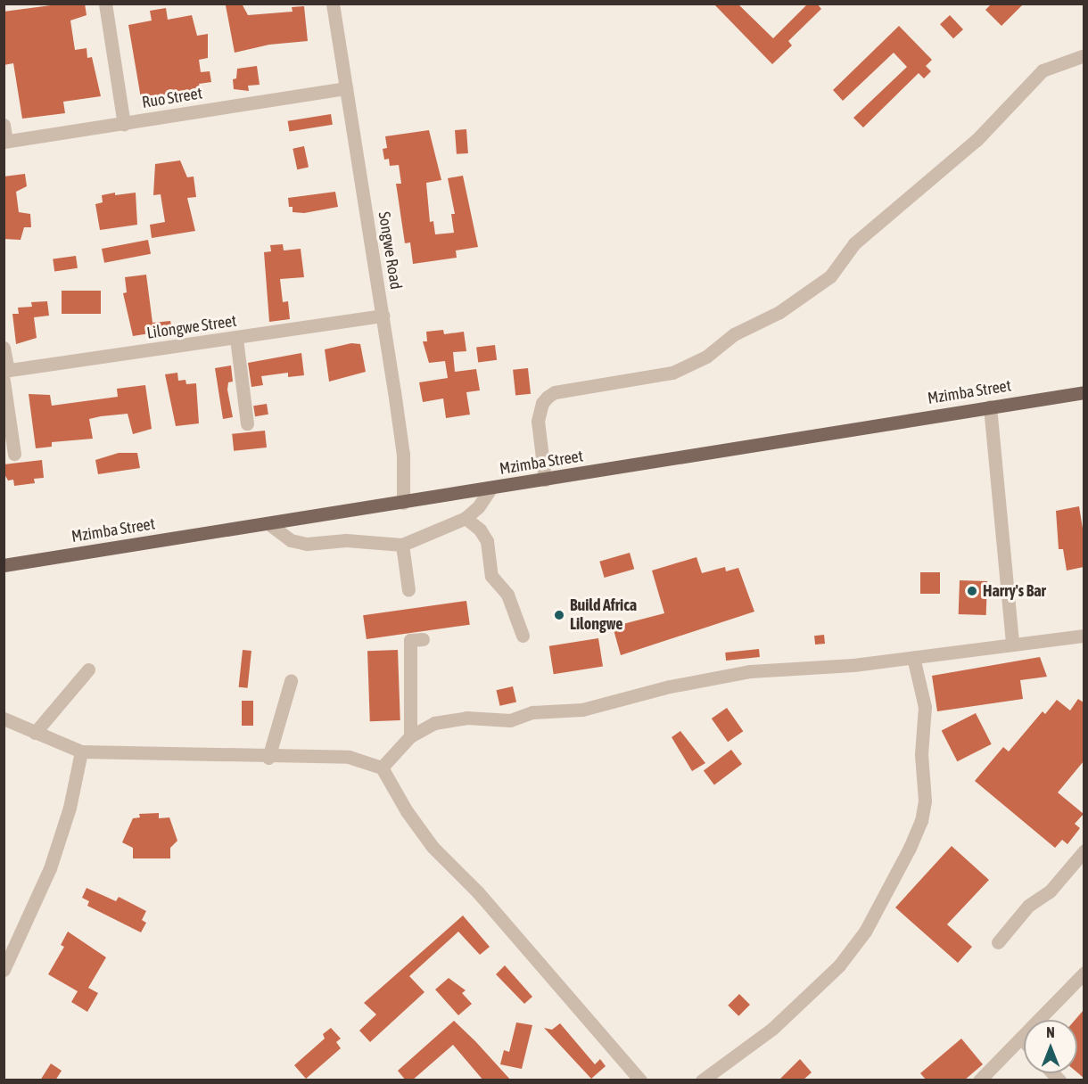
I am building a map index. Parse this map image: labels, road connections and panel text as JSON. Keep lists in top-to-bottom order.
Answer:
{
  "streets": {
    "main road": ["Mzimba Street"],
    "street": ["Ruo Street", "Songwe Road", "Lilongwe Street"]
  },
  "crossings": [
    ["Ruo Street", "Songwe Road"],
    ["Songwe Road", "Lilongwe Street"],
    ["Songwe Road", "Mzimba Street"]
  ],
  "places": ["Harry's Bar", "Build Africa Lilongwe"],
  "north": "top"
}
